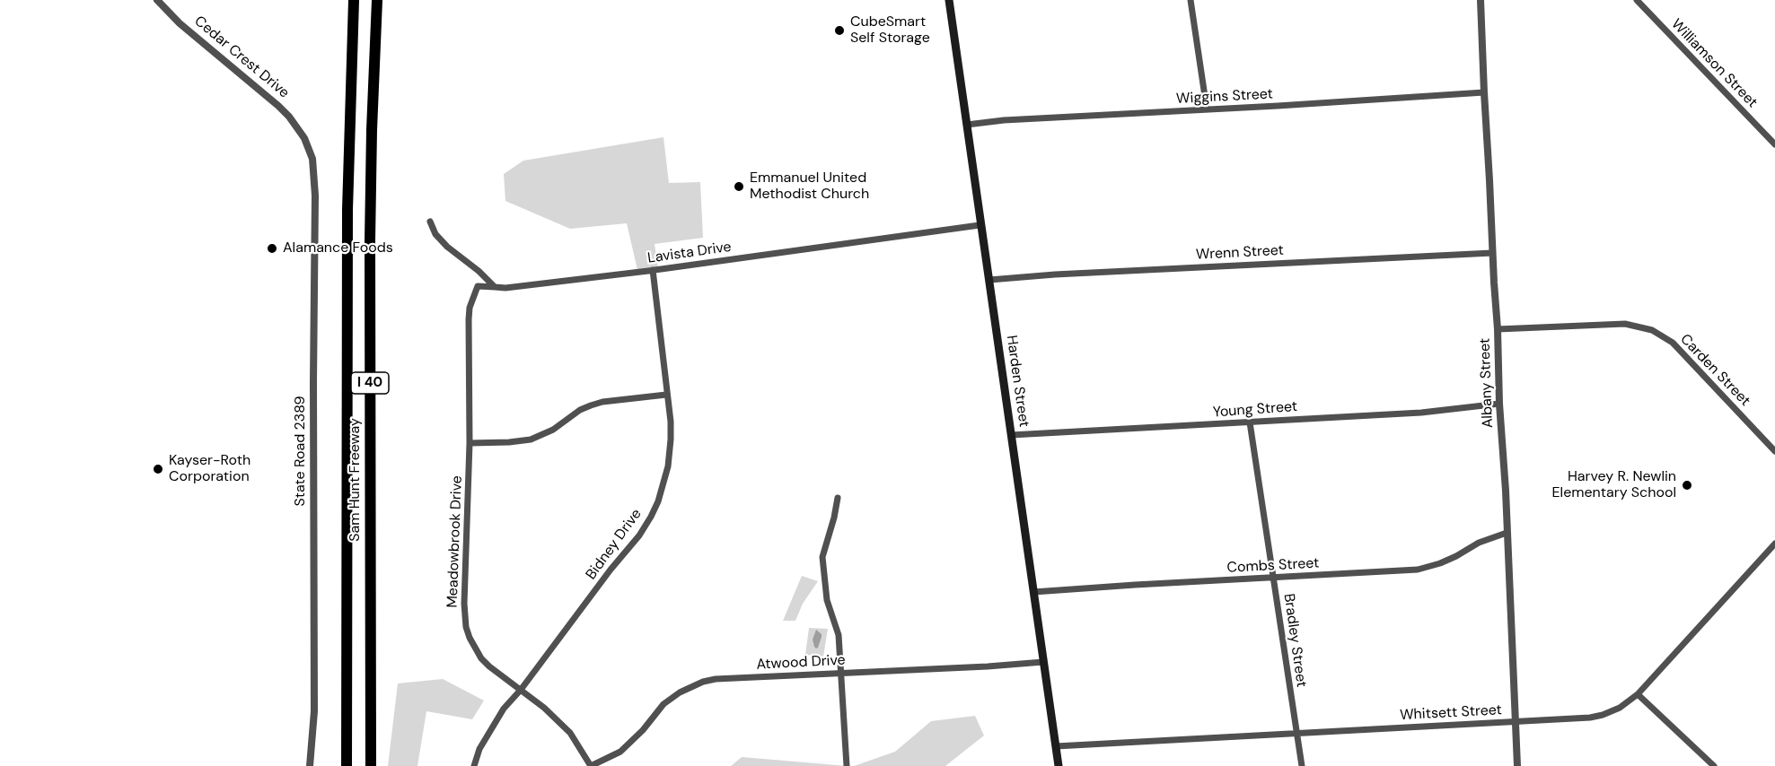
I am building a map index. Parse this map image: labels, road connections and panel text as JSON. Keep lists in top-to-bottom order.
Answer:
{
  "streets": {
    "highway": ["I 40", "Sam Hunt Freeway"],
    "main road": ["Harden Street"],
    "street": [
      "Cedar Crest Drive",
      "Williamson Street",
      "Wiggins Street",
      "Lavista Drive",
      "Wrenn Street",
      "Carden Street",
      "Albany Street",
      "Young Street",
      "State Road 2389",
      "Meadowbrook Drive",
      "Bidney Drive",
      "Combs Street",
      "Bradley Street",
      "Atwood Drive",
      "Whitsett Street"
    ]
  },
  "crossings": [
    ["Cedar Crest Drive", "State Road 2389"],
    ["Wiggins Street", "Harden Street"],
    ["Wiggins Street", "Albany Street"],
    ["Lavista Drive", "Harden Street"],
    ["Lavista Drive", "Meadowbrook Drive"],
    ["Lavista Drive", "Bidney Drive"],
    ["Wrenn Street", "Harden Street"],
    ["Wrenn Street", "Albany Street"],
    ["Carden Street", "Albany Street"],
    ["Harden Street", "Young Street"],
    ["Harden Street", "Combs Street"],
    ["Harden Street", "Atwood Drive"],
    ["Harden Street", "Whitsett Street"],
    ["Albany Street", "Young Street"],
    ["Albany Street", "Combs Street"],
    ["Albany Street", "Whitsett Street"],
    ["Young Street", "Bradley Street"],
    ["Meadowbrook Drive", "Bidney Drive"],
    ["Meadowbrook Drive", "Atwood Drive"],
    ["Combs Street", "Bradley Street"],
    ["Bradley Street", "Whitsett Street"]
  ],
  "places": [
    "CubeSmart Self Storage",
    "Emmanuel United Methodist Church",
    "Alamance Foods",
    "Kayser-Roth Corporation",
    "Harvey R. Newlin Elementary School"
  ]
}
